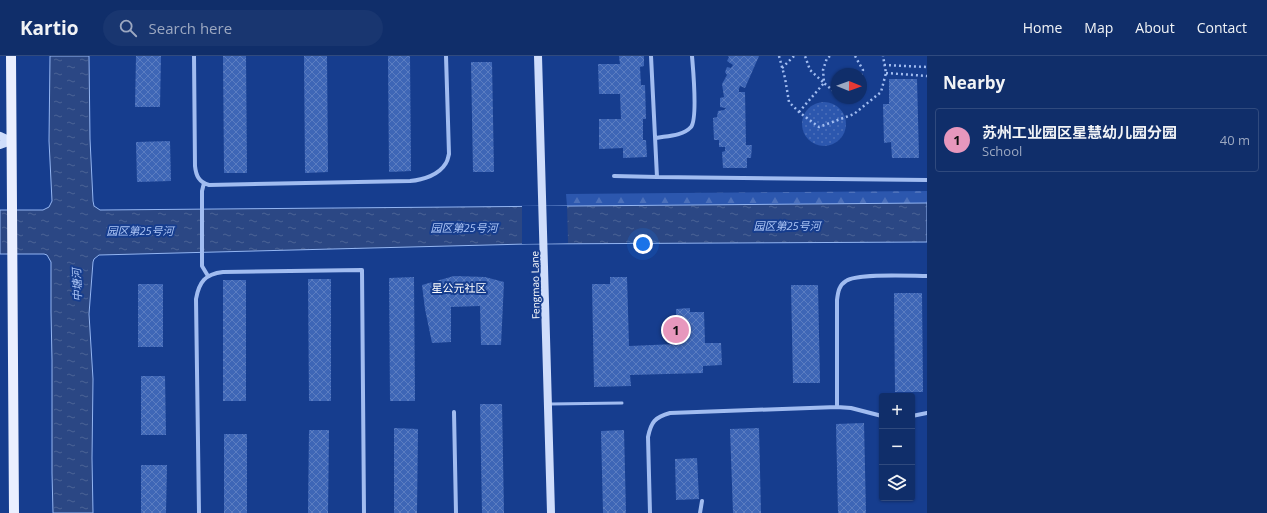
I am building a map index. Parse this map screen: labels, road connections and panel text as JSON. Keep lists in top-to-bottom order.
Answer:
{
  "streets": {
    "street": ["Fengmao Lane"]
  },
  "districts": ["星公元社区"],
  "water": ["园区第25号河", "中塘河"],
  "north": "right",
  "page": {
    "header": "Kartio",
    "search": "Search here",
    "nav": [
      "Home",
      "Map",
      "About",
      "Contact"
    ],
    "heading": "Nearby",
    "list": [
      {
        "mark": "1",
        "name": "苏州工业园区星慧幼儿园分园",
        "note": "School",
        "value": "40 m"
      }
    ],
    "pins": "1",
    "map_buttons": ["+", "−"]
  }
}
